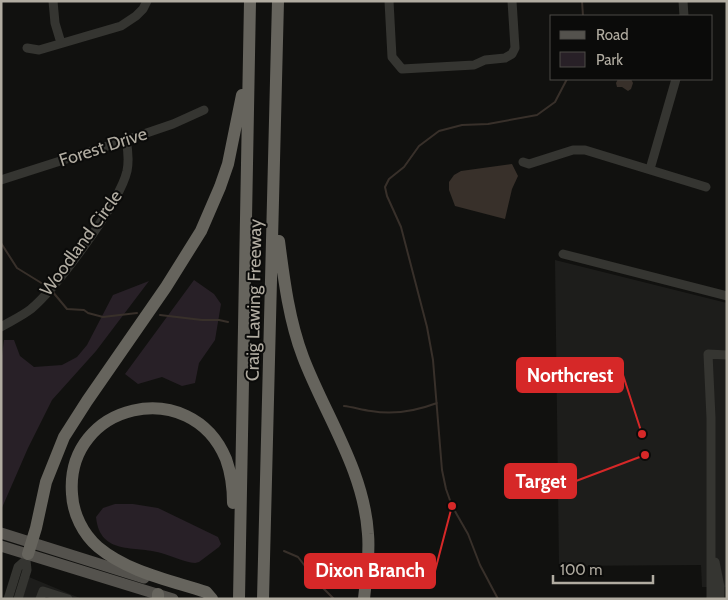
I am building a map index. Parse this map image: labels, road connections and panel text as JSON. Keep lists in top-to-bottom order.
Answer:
{
  "streets": {
    "highway": ["Craig Lawing Freeway"],
    "street": ["Forest Drive", "Woodland Circle"]
  },
  "crossings": [
    ["Forest Drive", "Woodland Circle"]
  ],
  "places": ["Northcrest", "Target", "Dixon Branch"],
  "legend": ["Road", "Park"],
  "scale_bar": "100 m"
}
